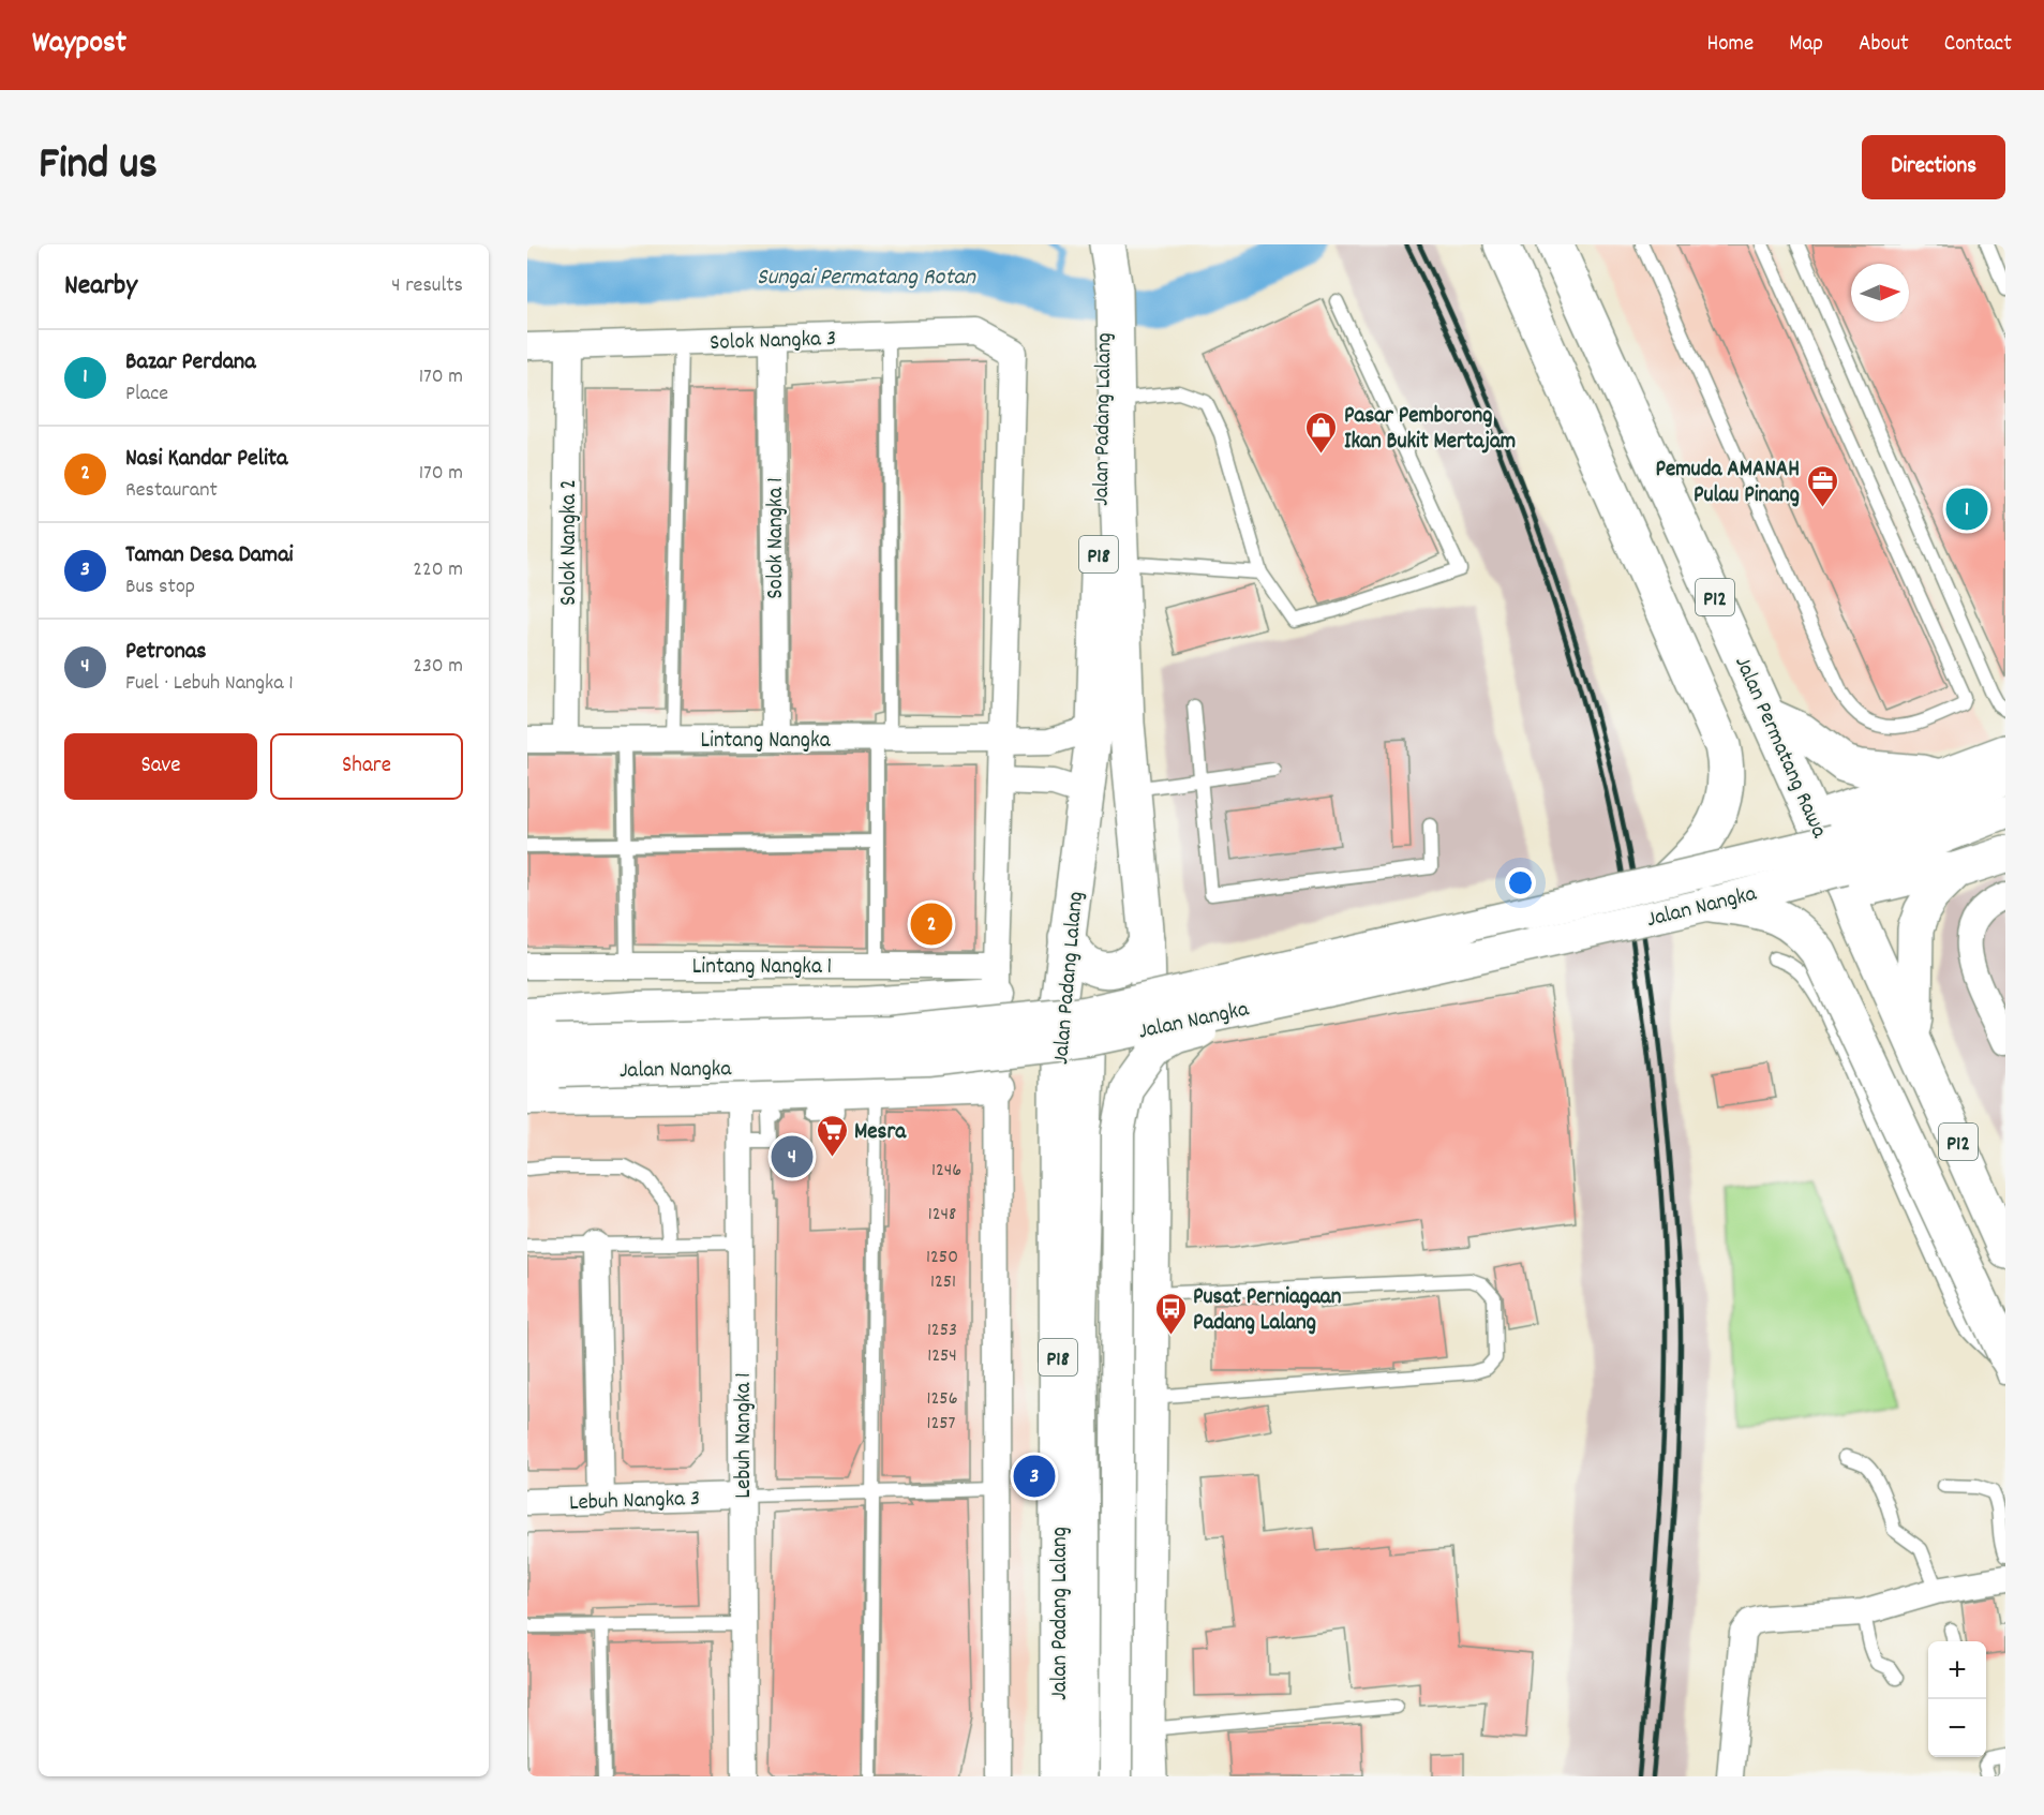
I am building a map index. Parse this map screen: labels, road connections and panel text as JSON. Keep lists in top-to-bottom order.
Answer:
{
  "streets": {
    "main road": [
      "Jalan Padang Lalang",
      "P18",
      "P12",
      "Jalan Permatang Rawa"
    ],
    "street": [
      "Solok Nangka 3",
      "Solok Nangka 1",
      "Solok Nangka 2",
      "Lintang Nangka",
      "Jalan Nangka",
      "Lintang Nangka 1",
      "Lebuh Nangka 1",
      "Lebuh Nangka 3"
    ]
  },
  "crossings": [
    ["Solok Nangka 3", "Solok Nangka 1"],
    ["Solok Nangka 3", "Solok Nangka 2"],
    ["Solok Nangka 3", "Lintang Nangka"],
    ["Jalan Padang Lalang", "Lintang Nangka"],
    ["Jalan Padang Lalang", "Jalan Nangka"],
    ["Solok Nangka 1", "Lintang Nangka"],
    ["Solok Nangka 2", "Lintang Nangka"],
    ["Jalan Permatang Rawa", "Jalan Nangka"],
    ["Lebuh Nangka 1", "Lebuh Nangka 3"]
  ],
  "water": ["Sungai Permatang Rotan"],
  "places": {
    "shop": ["Pasar Pemborong Ikan Bukit Mertajam"],
    "office": ["Pemuda AMANAH Pulau Pinang"],
    "supermarket": ["Mesra"],
    "bus stop": ["Pusat Perniagaan Padang Lalang"]
  },
  "house_numbers": [
    "1246",
    "1248",
    "1250",
    "1251",
    "1253",
    "1254",
    "1256",
    "1257"
  ],
  "north": "right",
  "page": {
    "header": "Waypost",
    "nav": [
      "Home",
      "Map",
      "About",
      "Contact"
    ],
    "title": "Find us",
    "buttons": [
      "Directions",
      ["Save", "Share"]
    ],
    "heading": ["Nearby", "4 results"],
    "list": [
      {
        "mark": "1",
        "name": "Bazar Perdana",
        "note": "Place",
        "value": "170 m"
      },
      {
        "mark": "2",
        "name": "Nasi Kandar Pelita",
        "note": "Restaurant",
        "value": "170 m"
      },
      {
        "mark": "3",
        "name": "Taman Desa Damai",
        "note": "Bus stop",
        "value": "220 m"
      },
      {
        "mark": "4",
        "name": "Petronas",
        "note": "Fuel · Lebuh Nangka 1",
        "value": "230 m"
      }
    ],
    "pins": [
      "1",
      "2",
      "4",
      "3"
    ],
    "map_buttons": ["+", "−"]
  }
}
